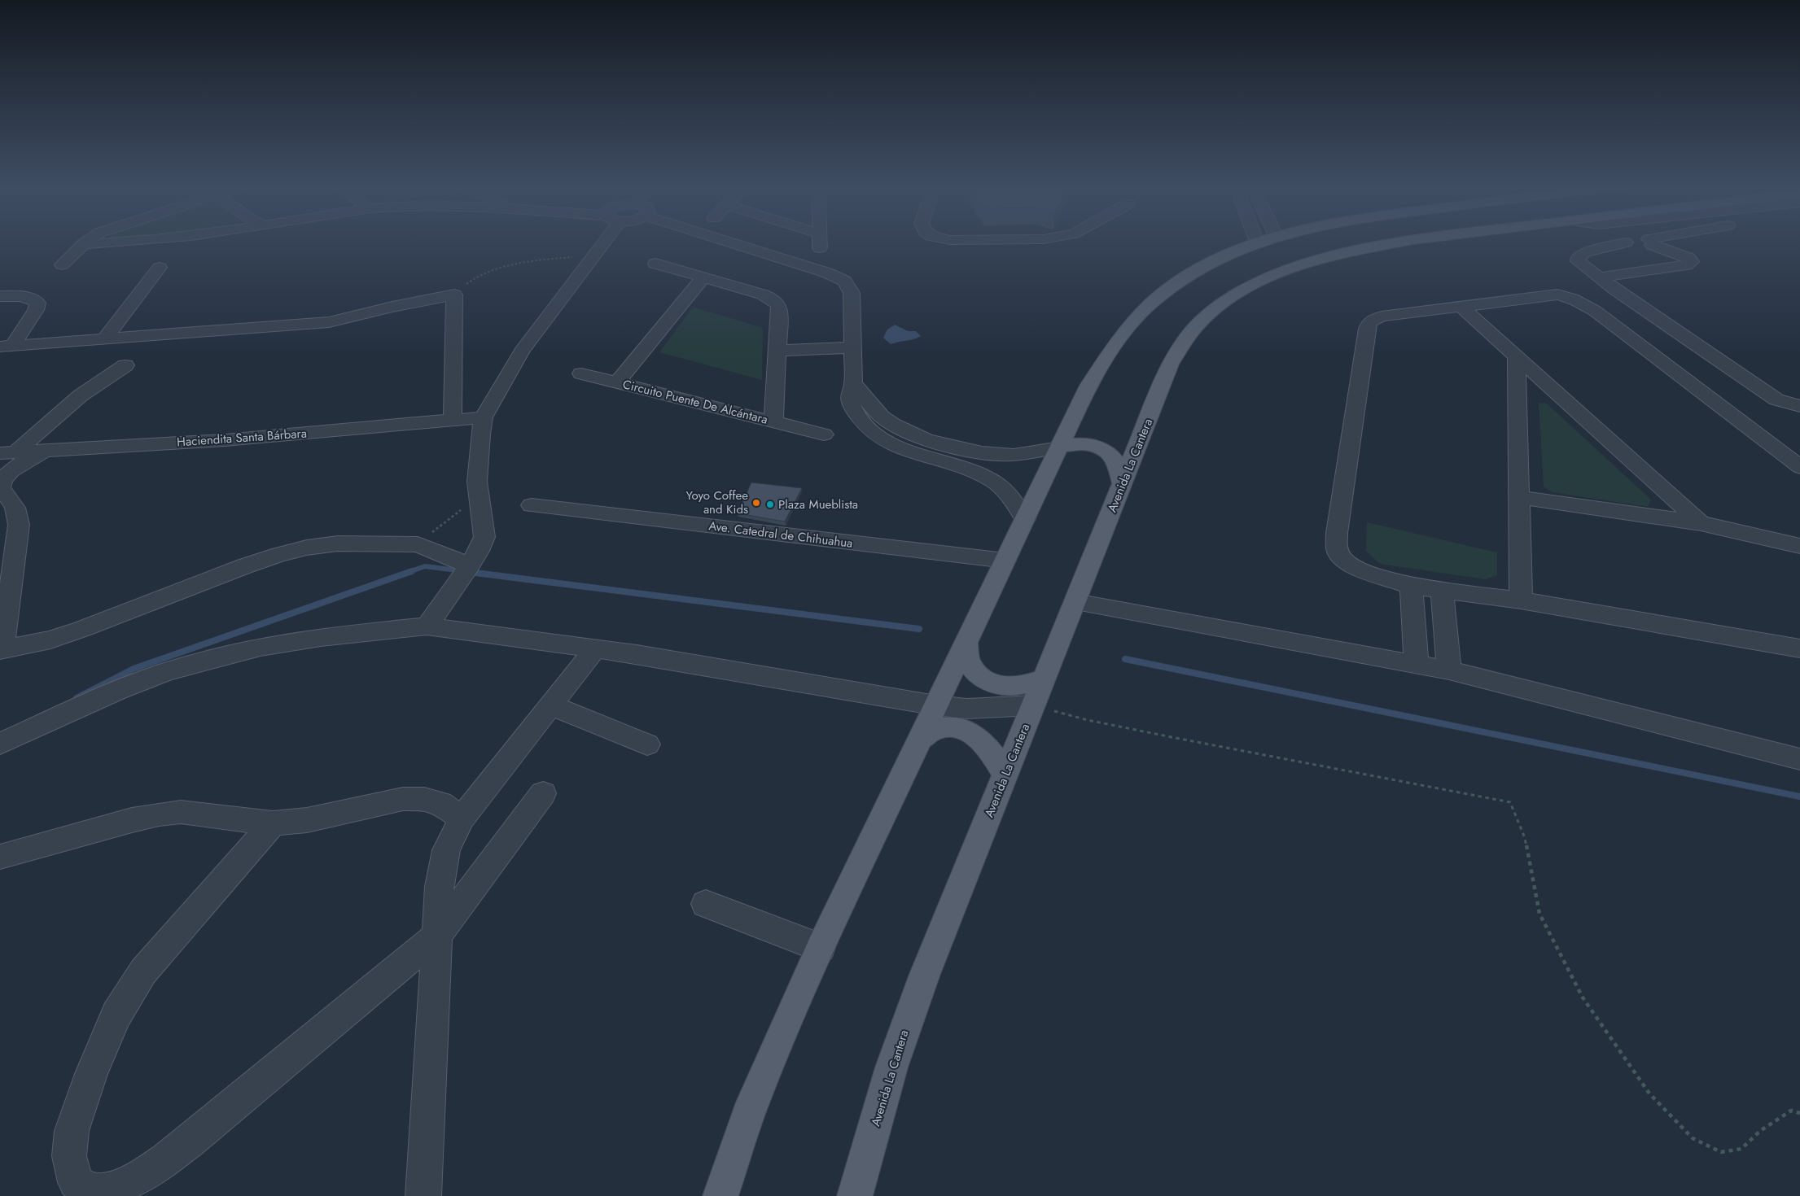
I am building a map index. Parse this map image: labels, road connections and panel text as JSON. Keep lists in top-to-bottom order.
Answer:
{
  "streets": {
    "main road": ["Avenida La Cantera"],
    "street": ["Circuito Puente De Alcántara", "Haciendita Santa Bárbara", "Ave. Catedral de Chihuahua"]
  },
  "places": ["Yoyo Coffee and Kids", "Plaza Mueblista"]
}
